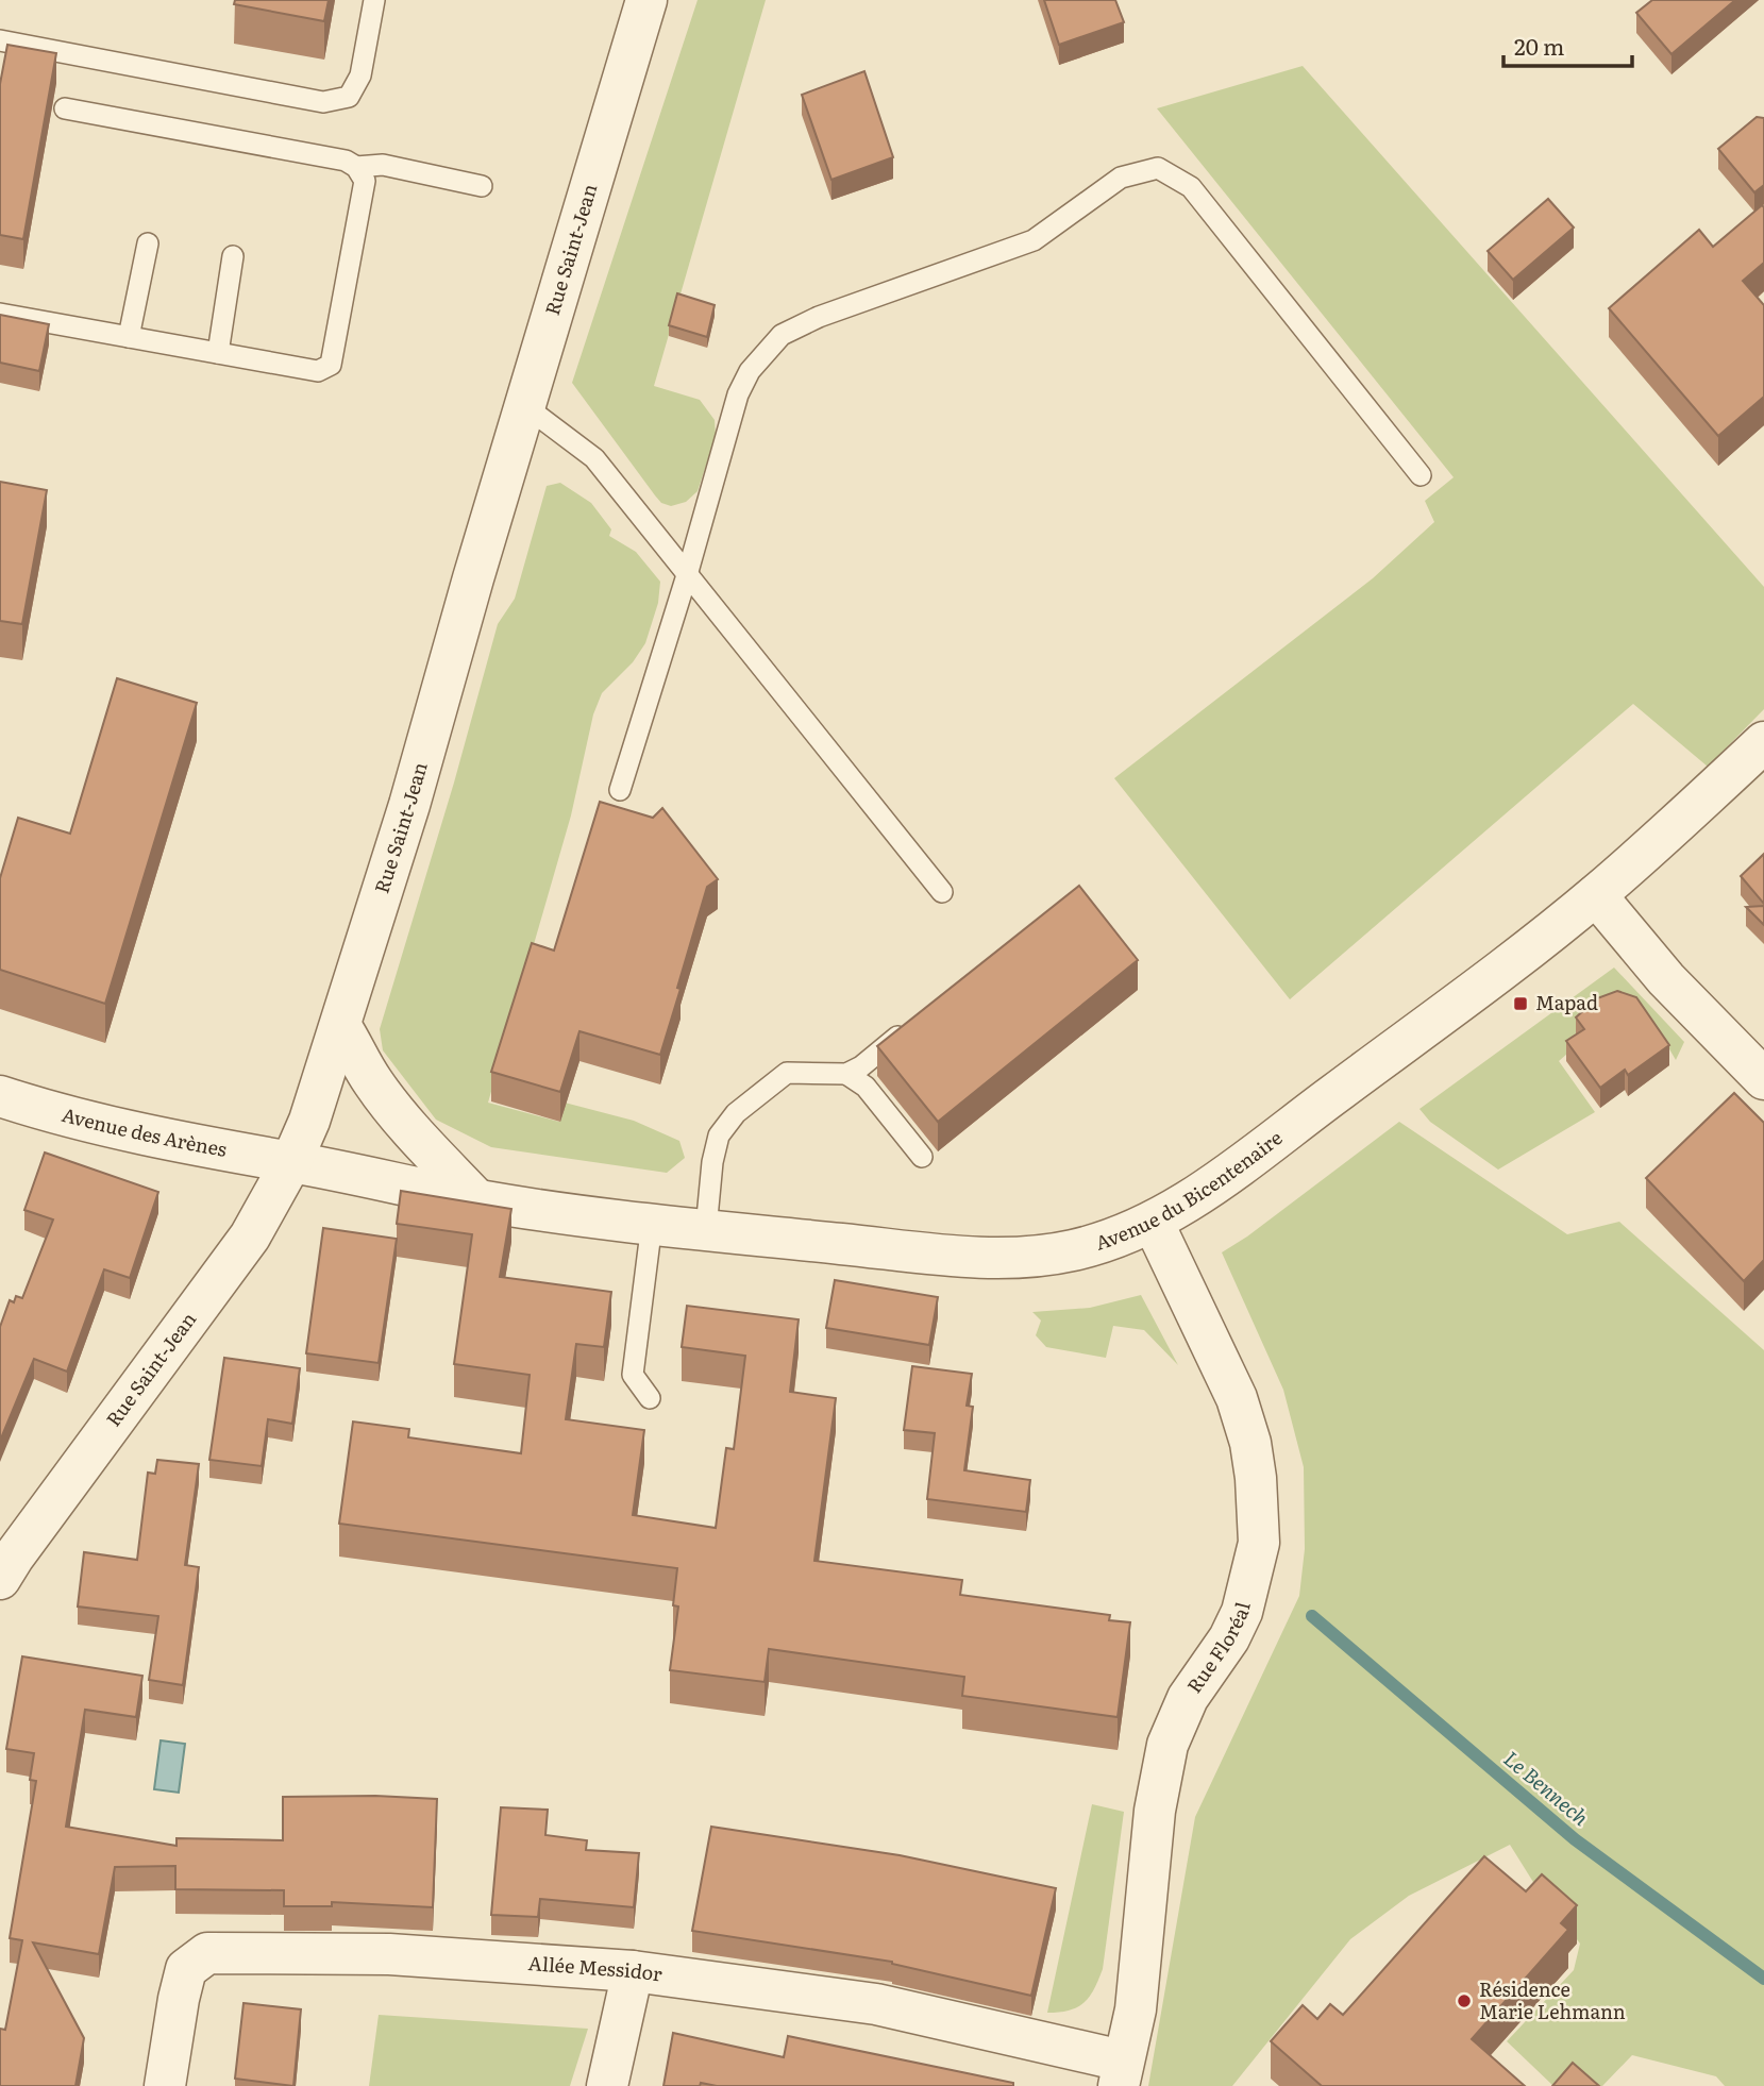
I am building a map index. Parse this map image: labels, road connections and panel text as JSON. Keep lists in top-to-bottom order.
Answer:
{
  "streets": {
    "street": [
      "Rue Saint-Jean",
      "Avenue des Arènes",
      "Avenue du Bicentenaire",
      "Rue Floréal",
      "Allée Messidor"
    ]
  },
  "crossings": [
    ["Rue Saint-Jean", "Avenue des Arènes"],
    ["Rue Saint-Jean", "Avenue du Bicentenaire"],
    ["Avenue des Arènes", "Avenue du Bicentenaire"],
    ["Avenue du Bicentenaire", "Rue Floréal"],
    ["Rue Floréal", "Allée Messidor"]
  ],
  "water": ["Le Bennech"],
  "places": {
    "transit": ["Mapad"],
    "other": ["Résidence Marie Lehmann"]
  },
  "scale_bar": "20 m"
}
